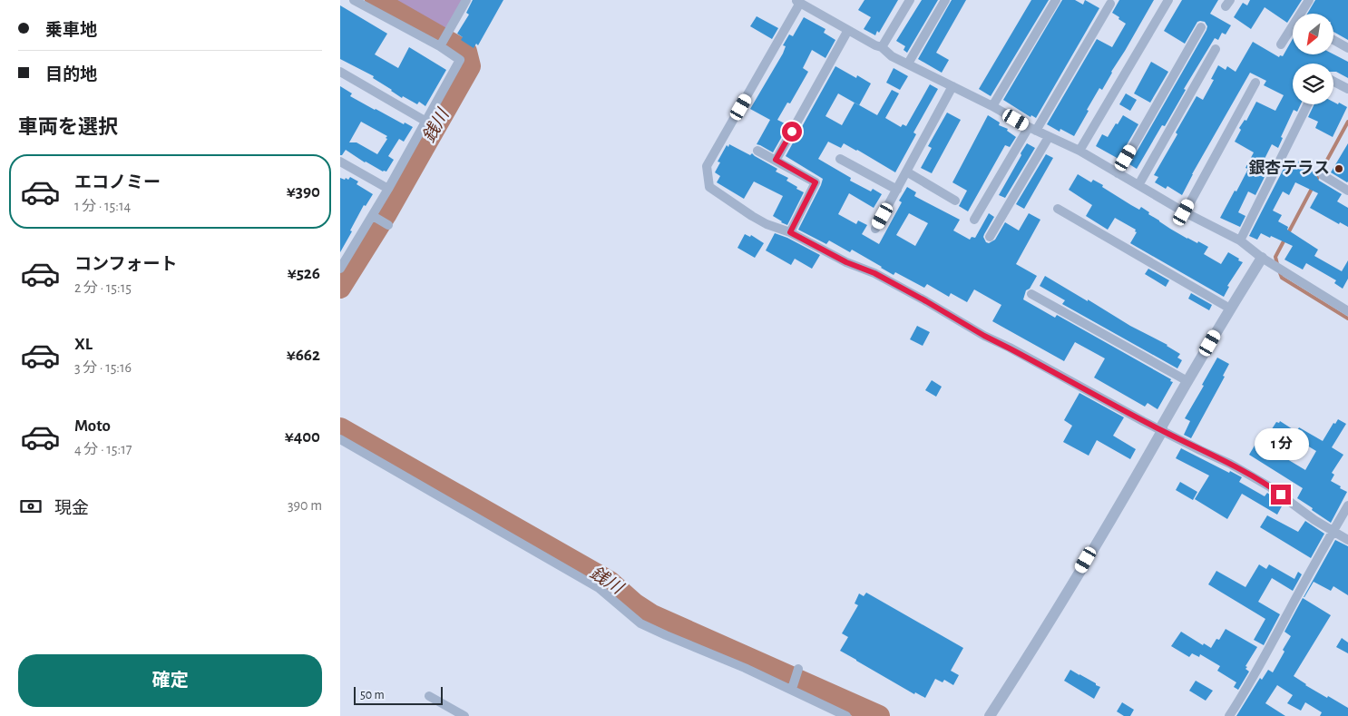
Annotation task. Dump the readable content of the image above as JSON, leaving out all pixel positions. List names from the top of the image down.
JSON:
{
  "water": ["銭川"],
  "places": ["銀杏テラス"],
  "scale_bar": "50 m",
  "north": "bottom left",
  "page": {
    "banner": ["乗車地", "目的地"],
    "heading": "車両を選択",
    "list": [
      {
        "name": "エコノミー",
        "note": "1 分 · 15:14",
        "value": "¥390"
      },
      {
        "name": "コンフォート",
        "note": "2 分 · 15:15",
        "value": "¥526"
      },
      {
        "name": "XL",
        "note": "3 分 · 15:16",
        "value": "¥662"
      },
      {
        "name": "Moto",
        "note": "4 分 · 15:17",
        "value": "¥400"
      }
    ],
    "bubble": "1 分",
    "pay": ["現金", "390 m"],
    "buttons": "確定",
    "scale": "50 m"
  }
}
